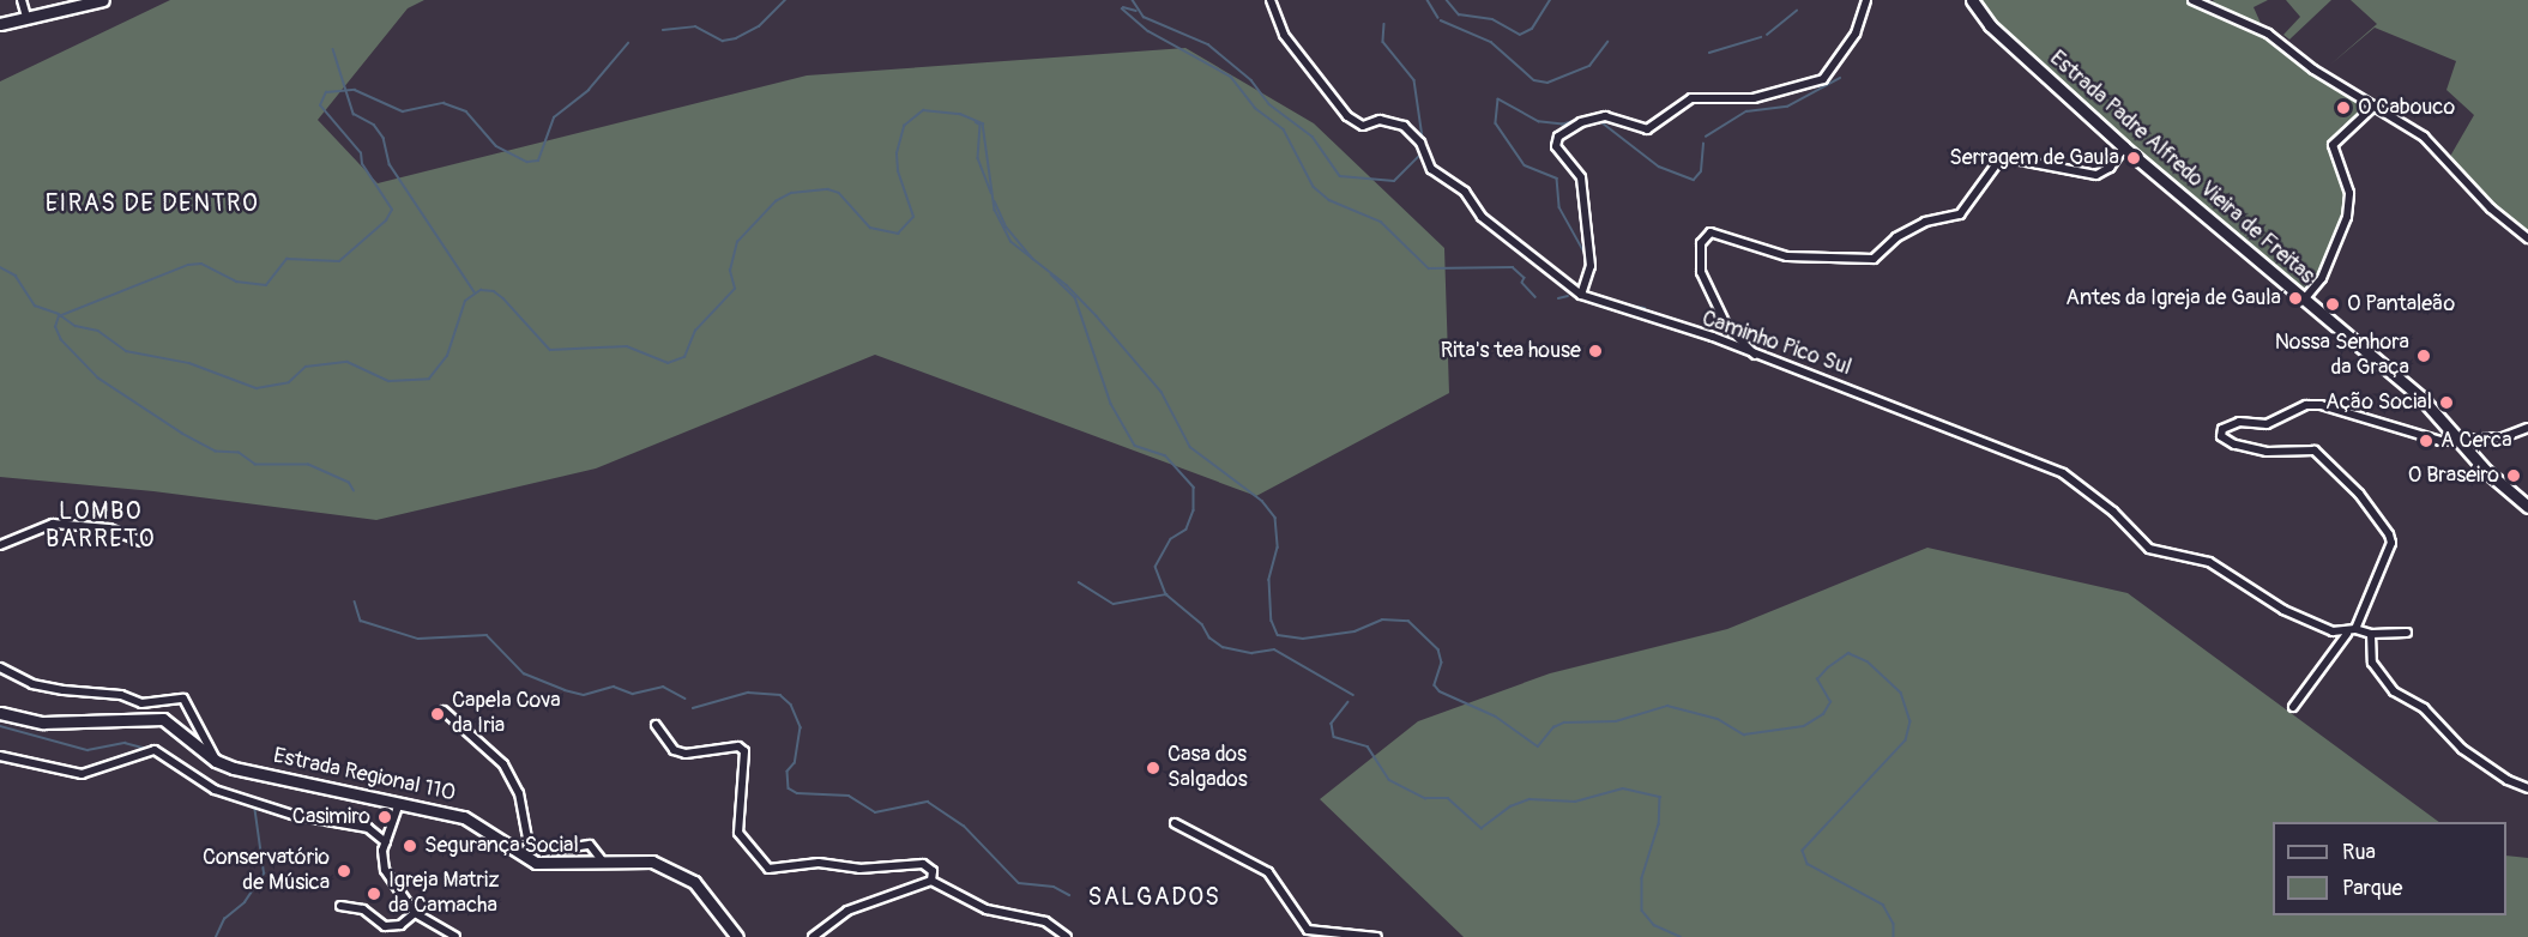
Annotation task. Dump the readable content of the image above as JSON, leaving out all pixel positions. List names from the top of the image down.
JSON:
{
  "streets": {
    "main road": ["Estrada Padre Alfredo Vieira de Freitas", "Estrada Regional 110"],
    "street": ["Caminho Pico Sul"]
  },
  "districts": ["EIRAS DE DENTRO", "LOMBO BARRETO", "SALGADOS"],
  "places": [
    "O Cabouco",
    "Serragem de Gaula",
    "Antes da Igreja de Gaula",
    "O Pantaleão",
    "Rita's tea house",
    "Nossa Senhora da Graça",
    "Ação Social",
    "A Cerca",
    "O Braseiro",
    "Capela Cova da Iria",
    "Casa dos Salgados",
    "Casimiro",
    "Segurança Social",
    "Conservatório de Música",
    "Igreja Matriz da Camacha"
  ],
  "legend": ["Rua", "Parque"]
}
